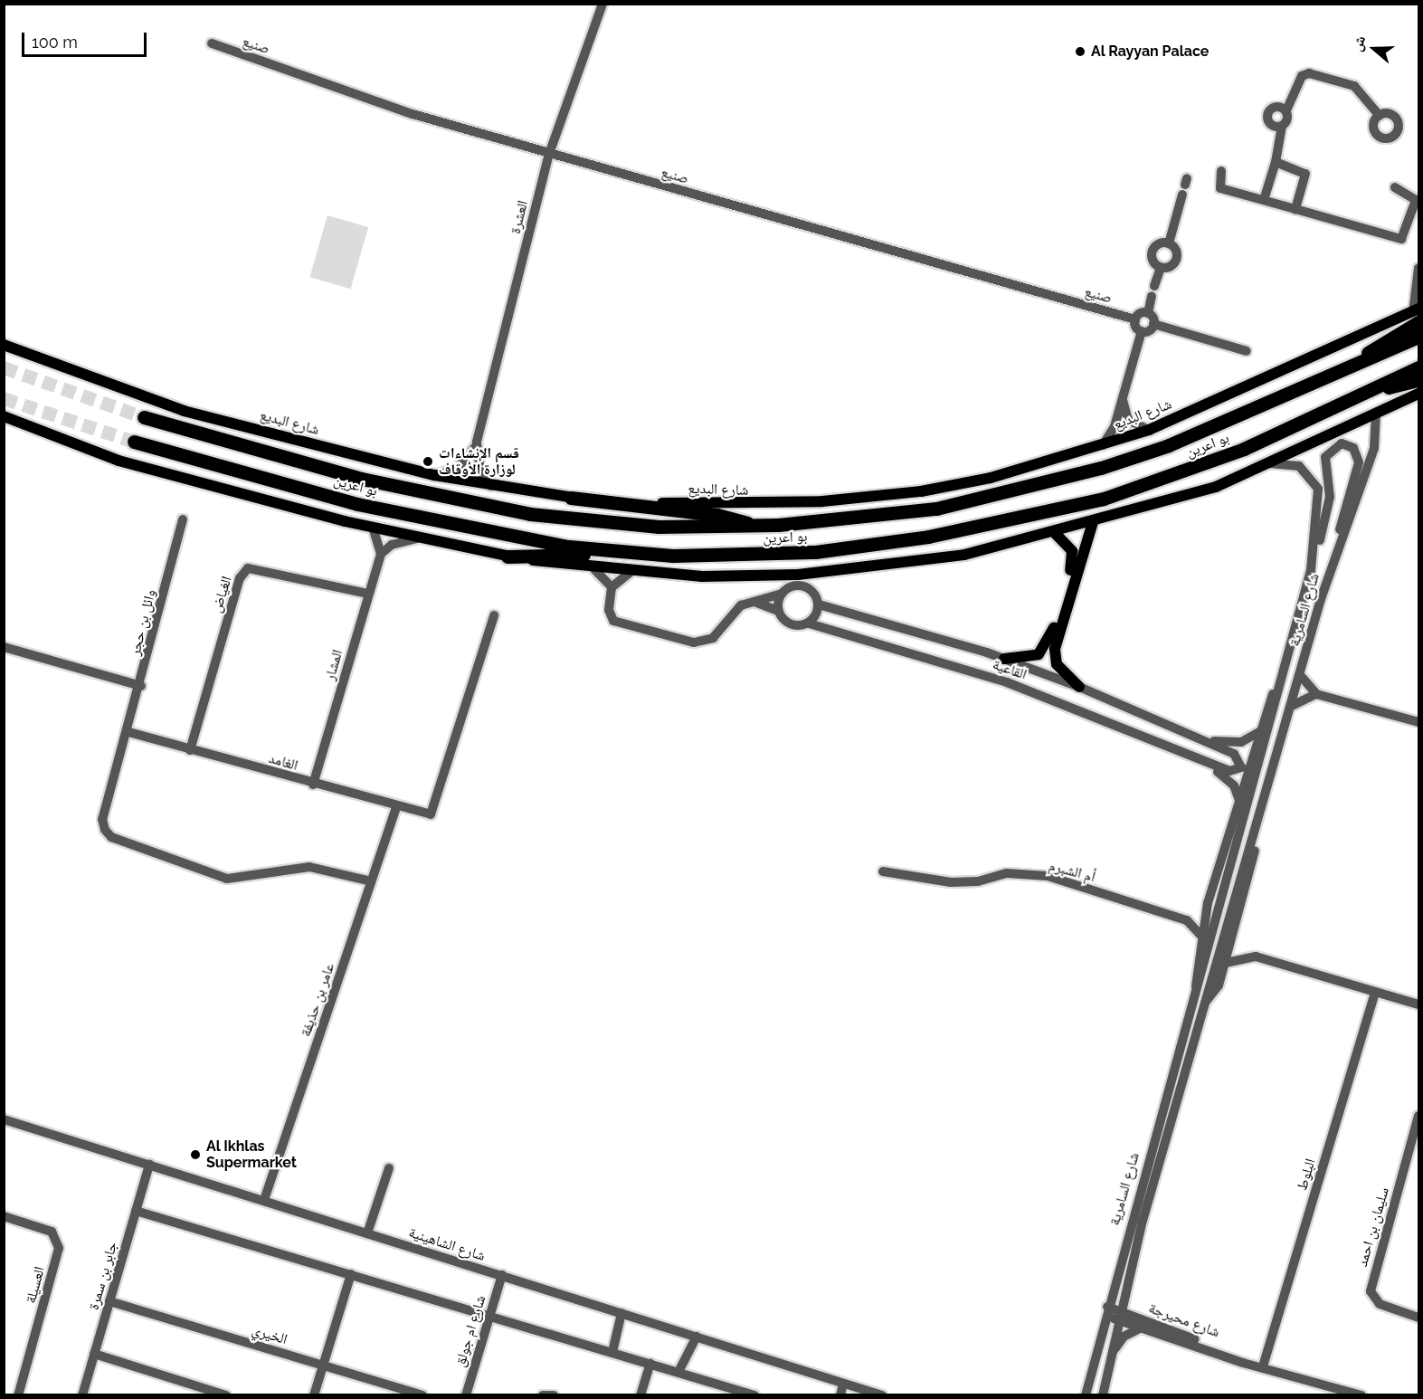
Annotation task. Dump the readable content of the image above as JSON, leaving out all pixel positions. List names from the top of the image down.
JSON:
{
  "streets": {
    "highway": ["بو اعرين"],
    "main road": ["شارع البديع"],
    "street": [
      "صنيع",
      "العشرة",
      "الغياض",
      "شارع السامرية",
      "وائل بن حجر",
      "المشار",
      "القاعية",
      "الغامد",
      "أم الشبرم",
      "عامر بن حذيفة",
      "البلوط",
      "سليمان بن احمد",
      "شارع الشاهينية",
      "جابر بن سمرة",
      "العسيلة",
      "شارع محيرجة",
      "شارع ام جولق",
      "الخيري"
    ]
  },
  "crossings": [
    ["صنيع", "العشرة"],
    ["العشرة", "شارع البديع"],
    ["الغياض", "المشار"],
    ["الغياض", "الغامد"],
    ["شارع السامرية", "القاعية"],
    ["شارع السامرية", "أم الشبرم"],
    ["شارع السامرية", "شارع محيرجة"],
    ["وائل بن حجر", "الغامد"],
    ["وائل بن حجر", "عامر بن حذيفة"],
    ["المشار", "الغامد"],
    ["الغامد", "عامر بن حذيفة"],
    ["عامر بن حذيفة", "شارع الشاهينية"],
    ["البلوط", "شارع محيرجة"],
    ["شارع الشاهينية", "جابر بن سمرة"],
    ["شارع الشاهينية", "شارع ام جولق"],
    ["جابر بن سمرة", "الخيري"]
  ],
  "places": ["Al Rayyan Palace", "قسم الإنشاءات لوزارة الأوقاف", "Al Ikhlas Supermarket"],
  "scale_bar": "100 m",
  "north": "left"
}
